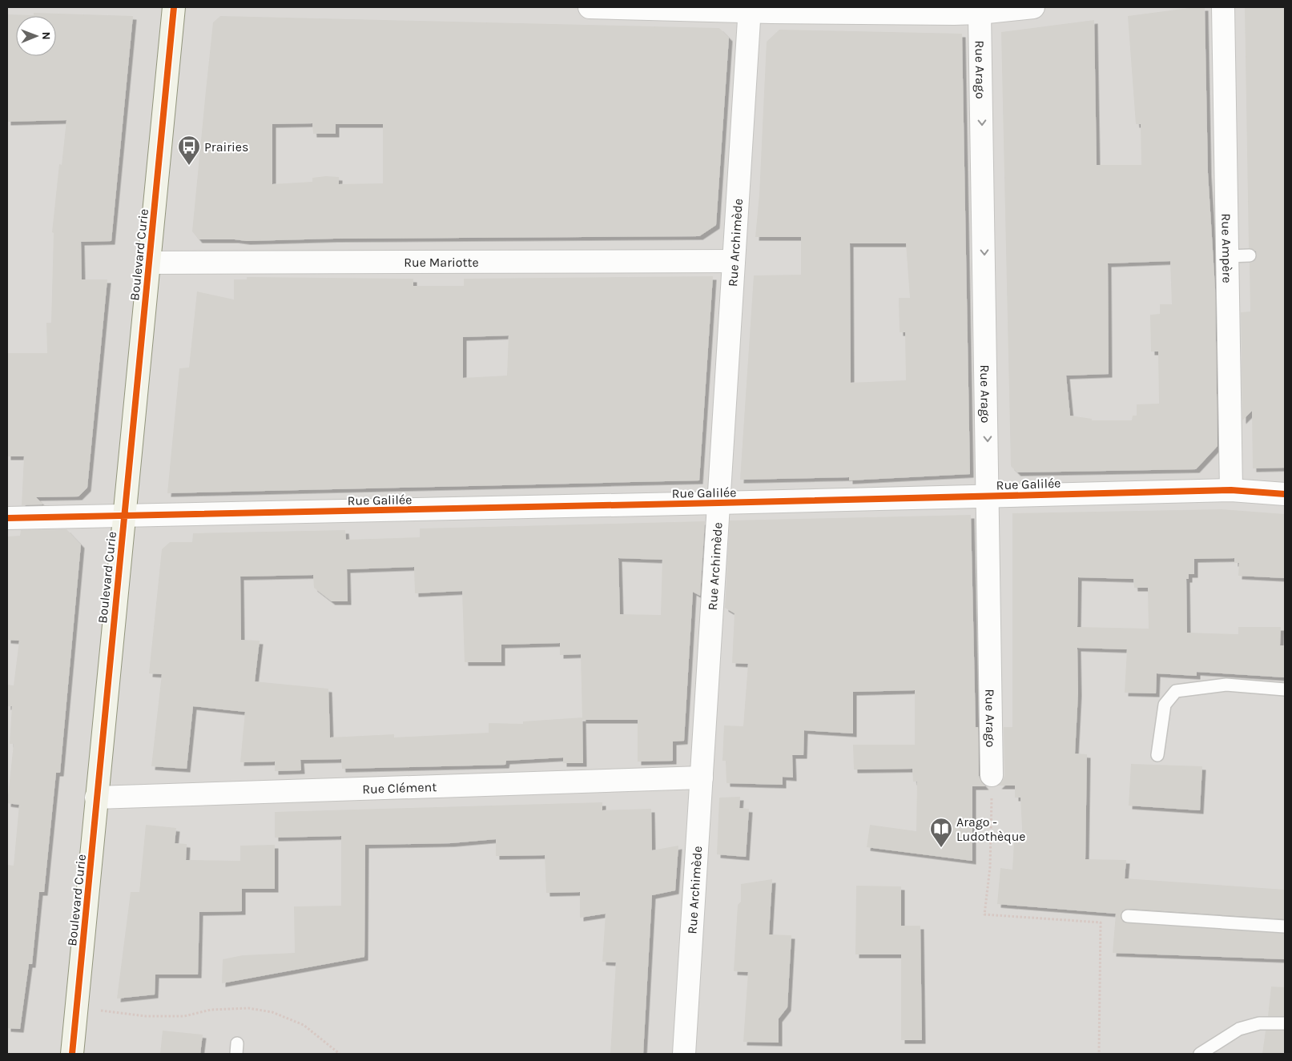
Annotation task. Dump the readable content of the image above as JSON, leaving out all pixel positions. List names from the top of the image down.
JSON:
{
  "streets": {
    "street": [
      "Rue Arago",
      "Rue Archimède",
      "Rue Ampère",
      "Boulevard Curie",
      "Rue Mariotte",
      "Rue Galilée",
      "Rue Clément"
    ]
  },
  "crossings": [
    ["Rue Arago", "Rue Galilée"],
    ["Rue Archimède", "Rue Mariotte"],
    ["Rue Archimède", "Rue Galilée"],
    ["Rue Archimède", "Rue Clément"],
    ["Rue Ampère", "Rue Galilée"],
    ["Boulevard Curie", "Rue Mariotte"],
    ["Boulevard Curie", "Rue Galilée"],
    ["Boulevard Curie", "Rue Clément"]
  ],
  "one_way": ["Rue Arago"],
  "places": {
    "bus stop": ["Prairies"],
    "library": ["Arago - Ludothèque"]
  },
  "north": "right"
}
